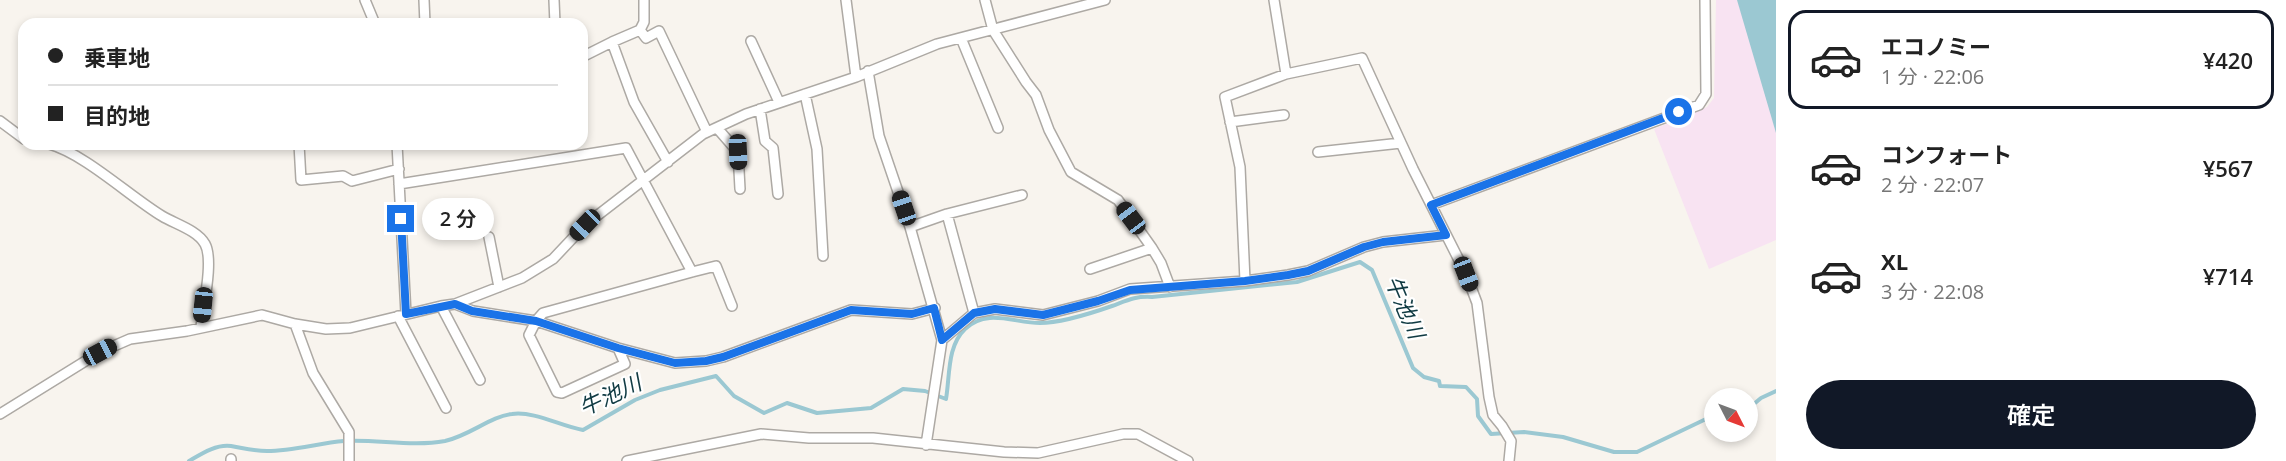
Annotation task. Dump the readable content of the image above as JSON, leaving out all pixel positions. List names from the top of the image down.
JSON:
{
  "water": ["牛池川"],
  "north": "bottom right",
  "page": {
    "list": [
      {
        "name": "エコノミー",
        "note": "1 分 · 22:06",
        "value": "¥420"
      },
      {
        "name": "コンフォート",
        "note": "2 分 · 22:07",
        "value": "¥567"
      },
      {
        "name": "XL",
        "note": "3 分 · 22:08",
        "value": "¥714"
      }
    ],
    "banner": ["乗車地", "目的地"],
    "bubble": "2 分",
    "buttons": "確定"
  }
}
